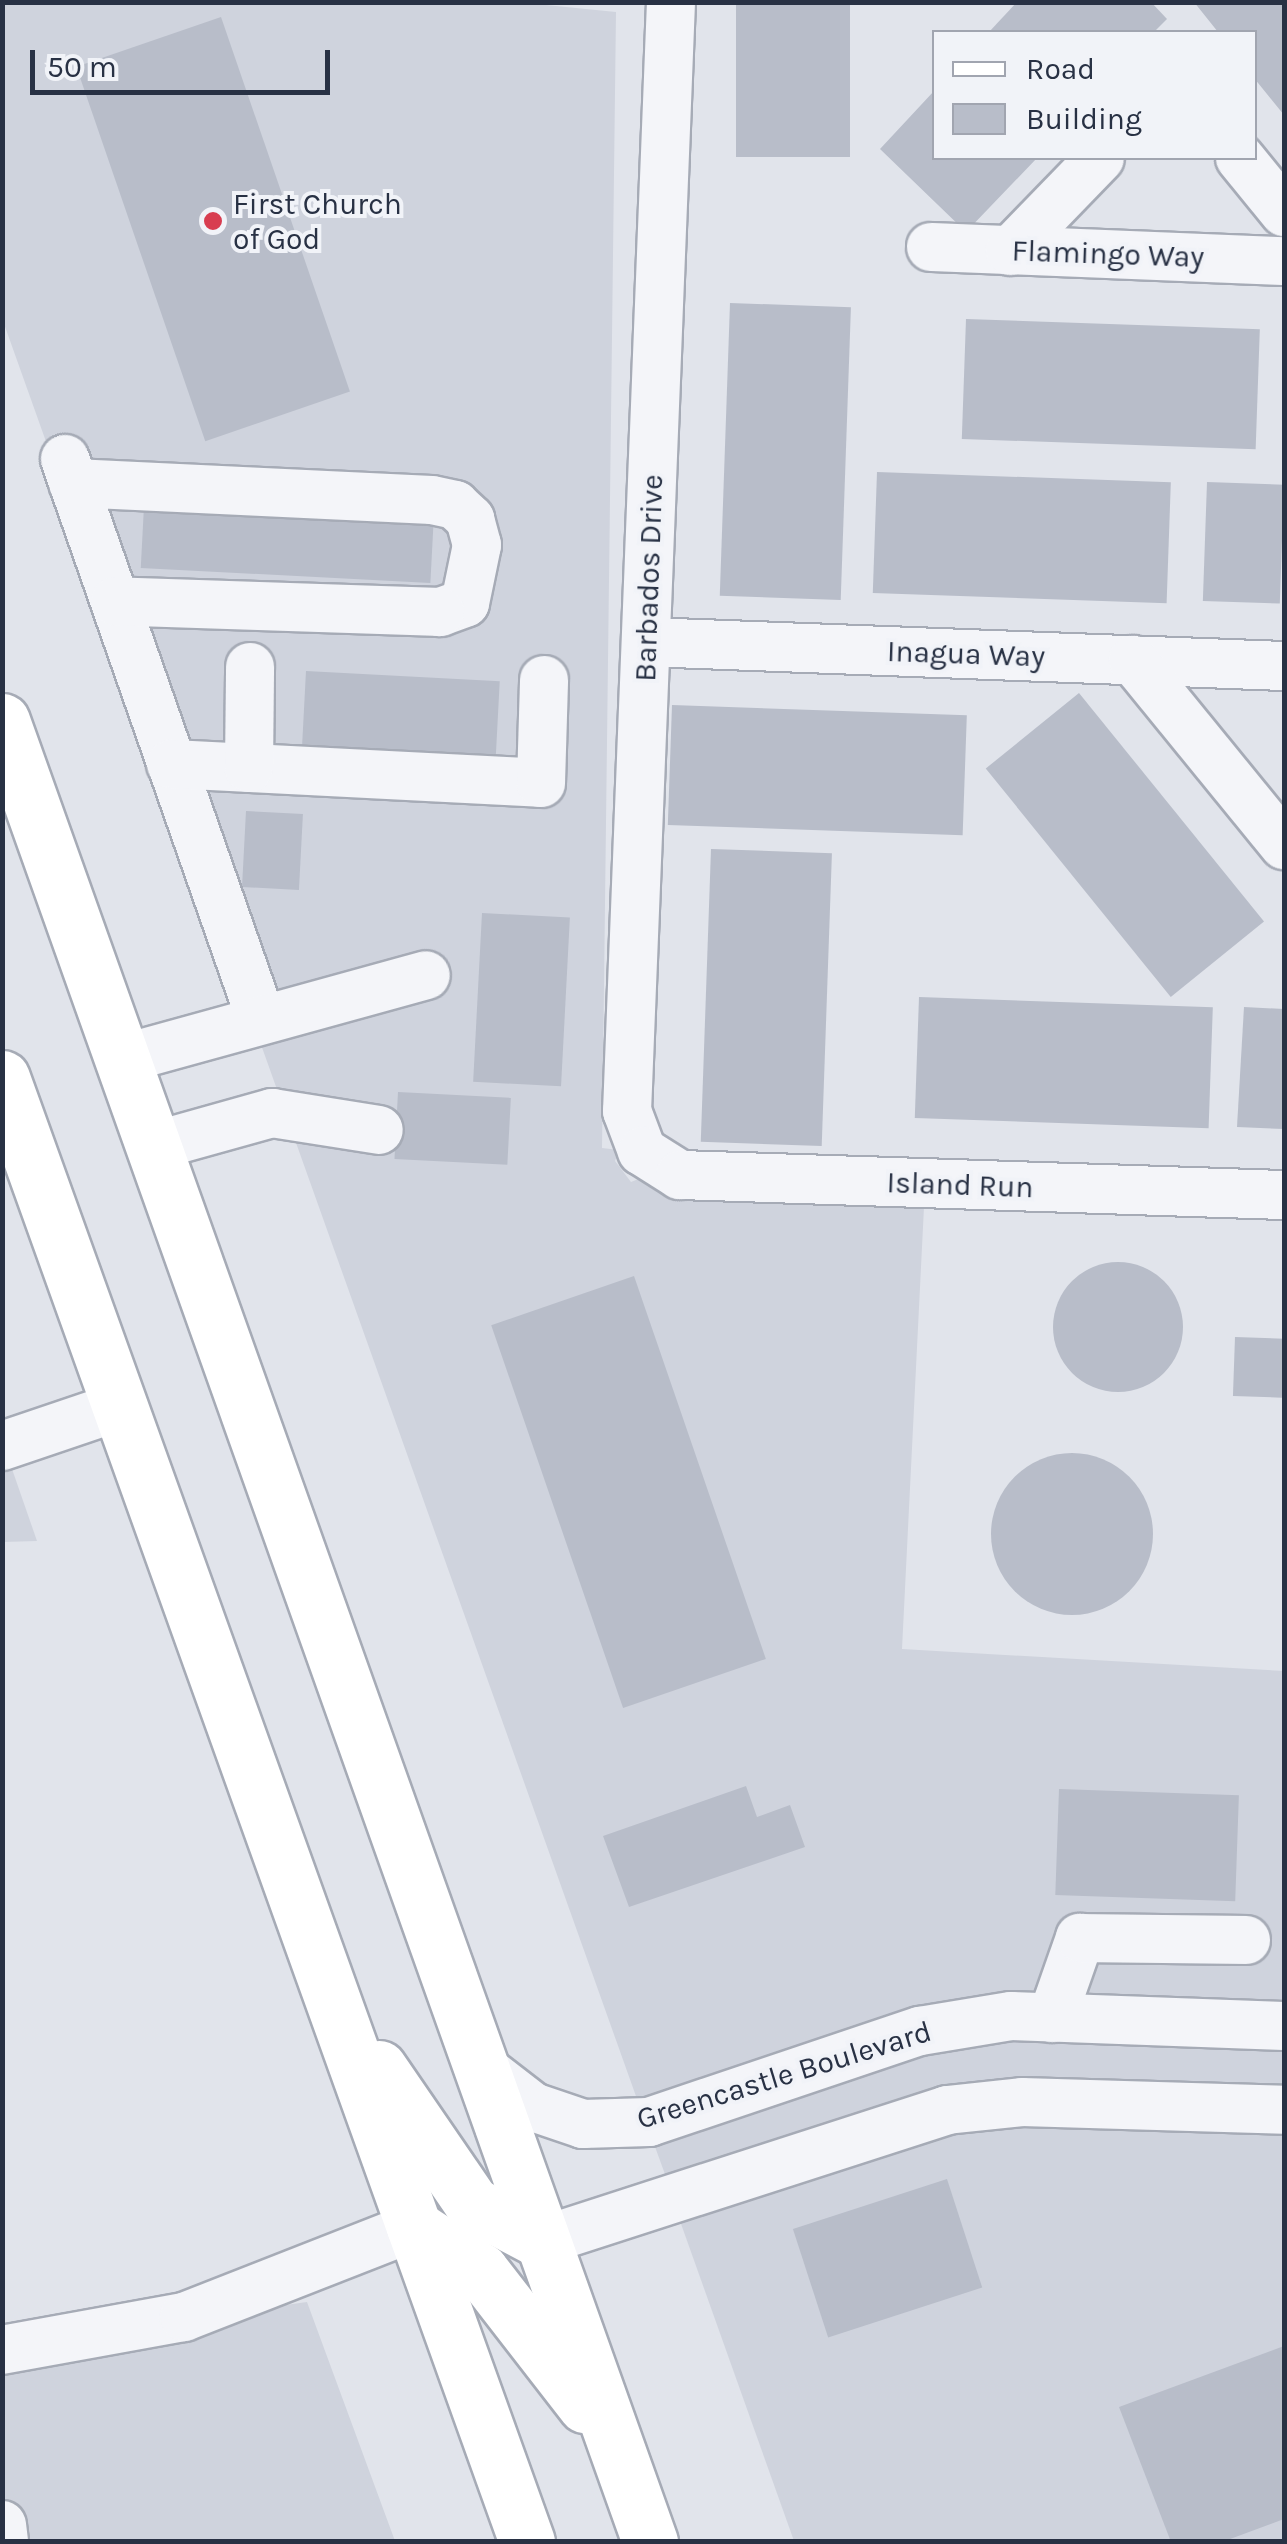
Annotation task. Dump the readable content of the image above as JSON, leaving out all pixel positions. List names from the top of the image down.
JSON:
{
  "streets": {
    "street": [
      "Flamingo Way",
      "Barbados Drive",
      "Inagua Way",
      "Island Run",
      "Greencastle Boulevard"
    ]
  },
  "crossings": [
    ["Barbados Drive", "Inagua Way"],
    ["Barbados Drive", "Island Run"]
  ],
  "places": ["First Church of God"],
  "legend": ["Road", "Building"],
  "scale_bar": "50 m"
}
